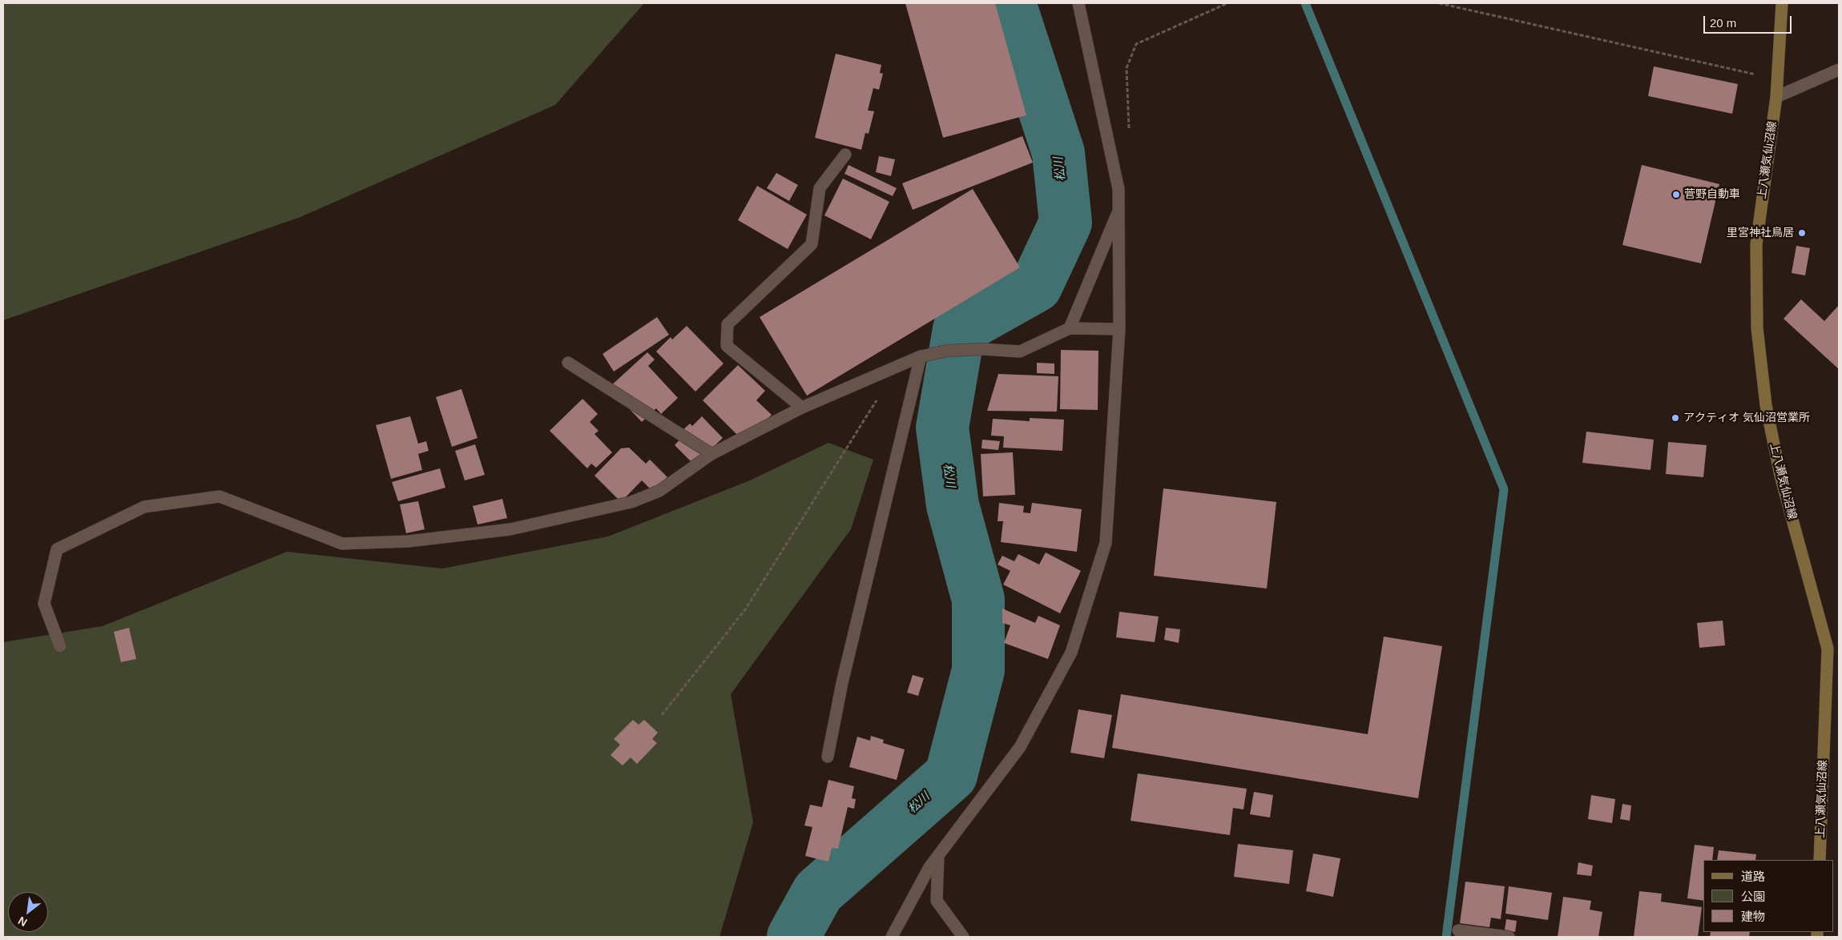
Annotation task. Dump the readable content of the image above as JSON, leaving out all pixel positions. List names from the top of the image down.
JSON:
{
  "streets": {
    "main road": ["上八瀬気仙沼線"]
  },
  "water": ["松川"],
  "places": ["菅野自動車", "里宮神社鳥居", "アクティオ 気仙沼営業所"],
  "legend": ["道路", "公園", "建物"],
  "scale_bar": "20 m",
  "north": "bottom left"
}
